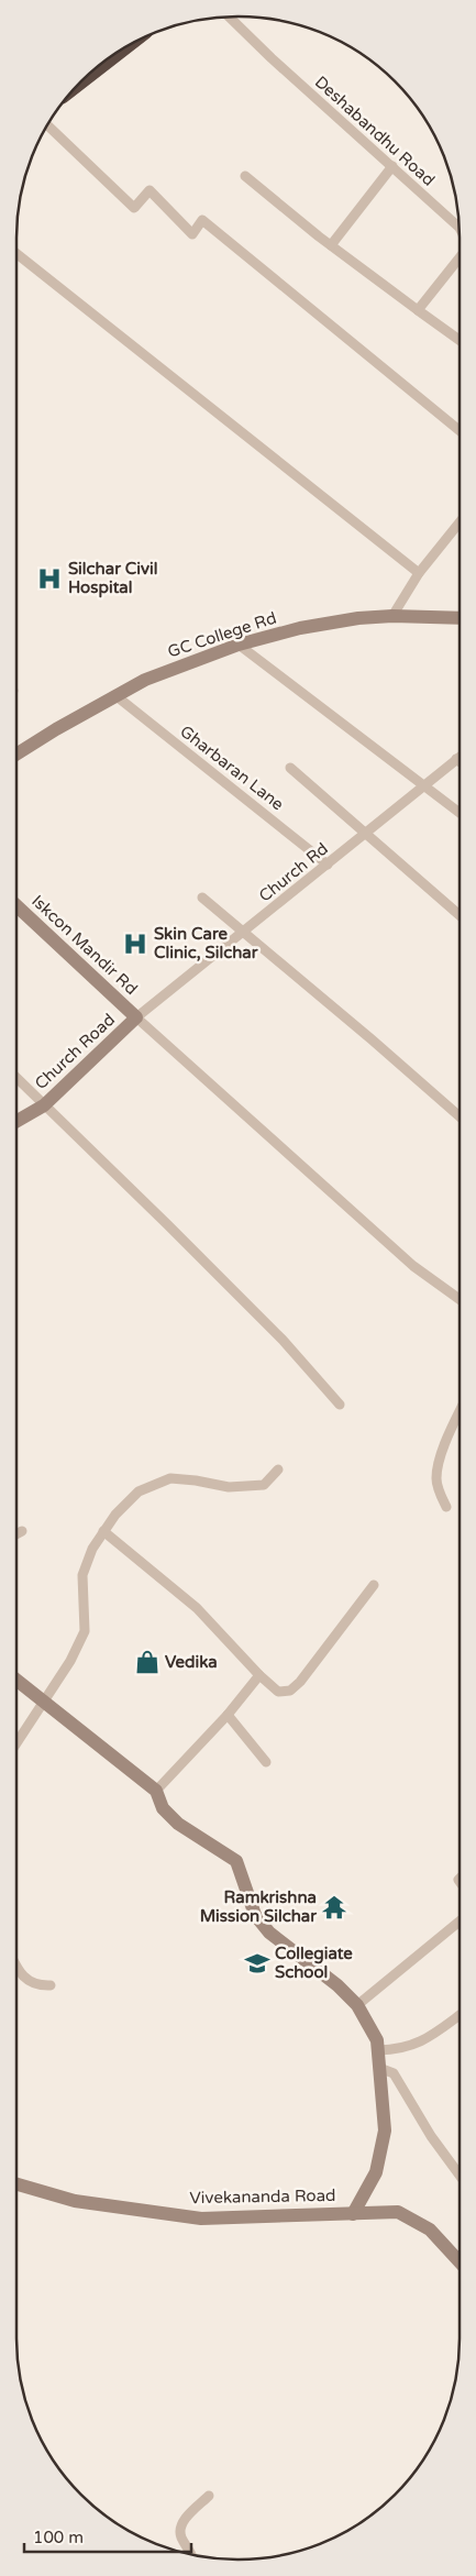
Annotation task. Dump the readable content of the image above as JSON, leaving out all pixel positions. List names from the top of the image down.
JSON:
{
  "streets": {
    "main road": [
      "GC College Rd",
      "Iskcon Mandir Rd",
      "Church Road",
      "Vivekananda Road"
    ],
    "street": ["Deshabandhu Road", "Gharbaran Lane", "Church Rd"]
  },
  "crossings": [
    ["GC College Rd", "Gharbaran Lane"],
    ["Gharbaran Lane", "Church Rd"],
    ["Church Rd", "Iskcon Mandir Rd"],
    ["Church Rd", "Church Road"],
    ["Iskcon Mandir Rd", "Church Road"]
  ],
  "places": {
    "hospital": ["Silchar Civil Hospital", "Skin Care Clinic, Silchar"],
    "shop": ["Vedika"],
    "temple": ["Ramkrishna Mission Silchar"],
    "school or university": ["Collegiate School"]
  },
  "scale_bar": "100 m"
}
